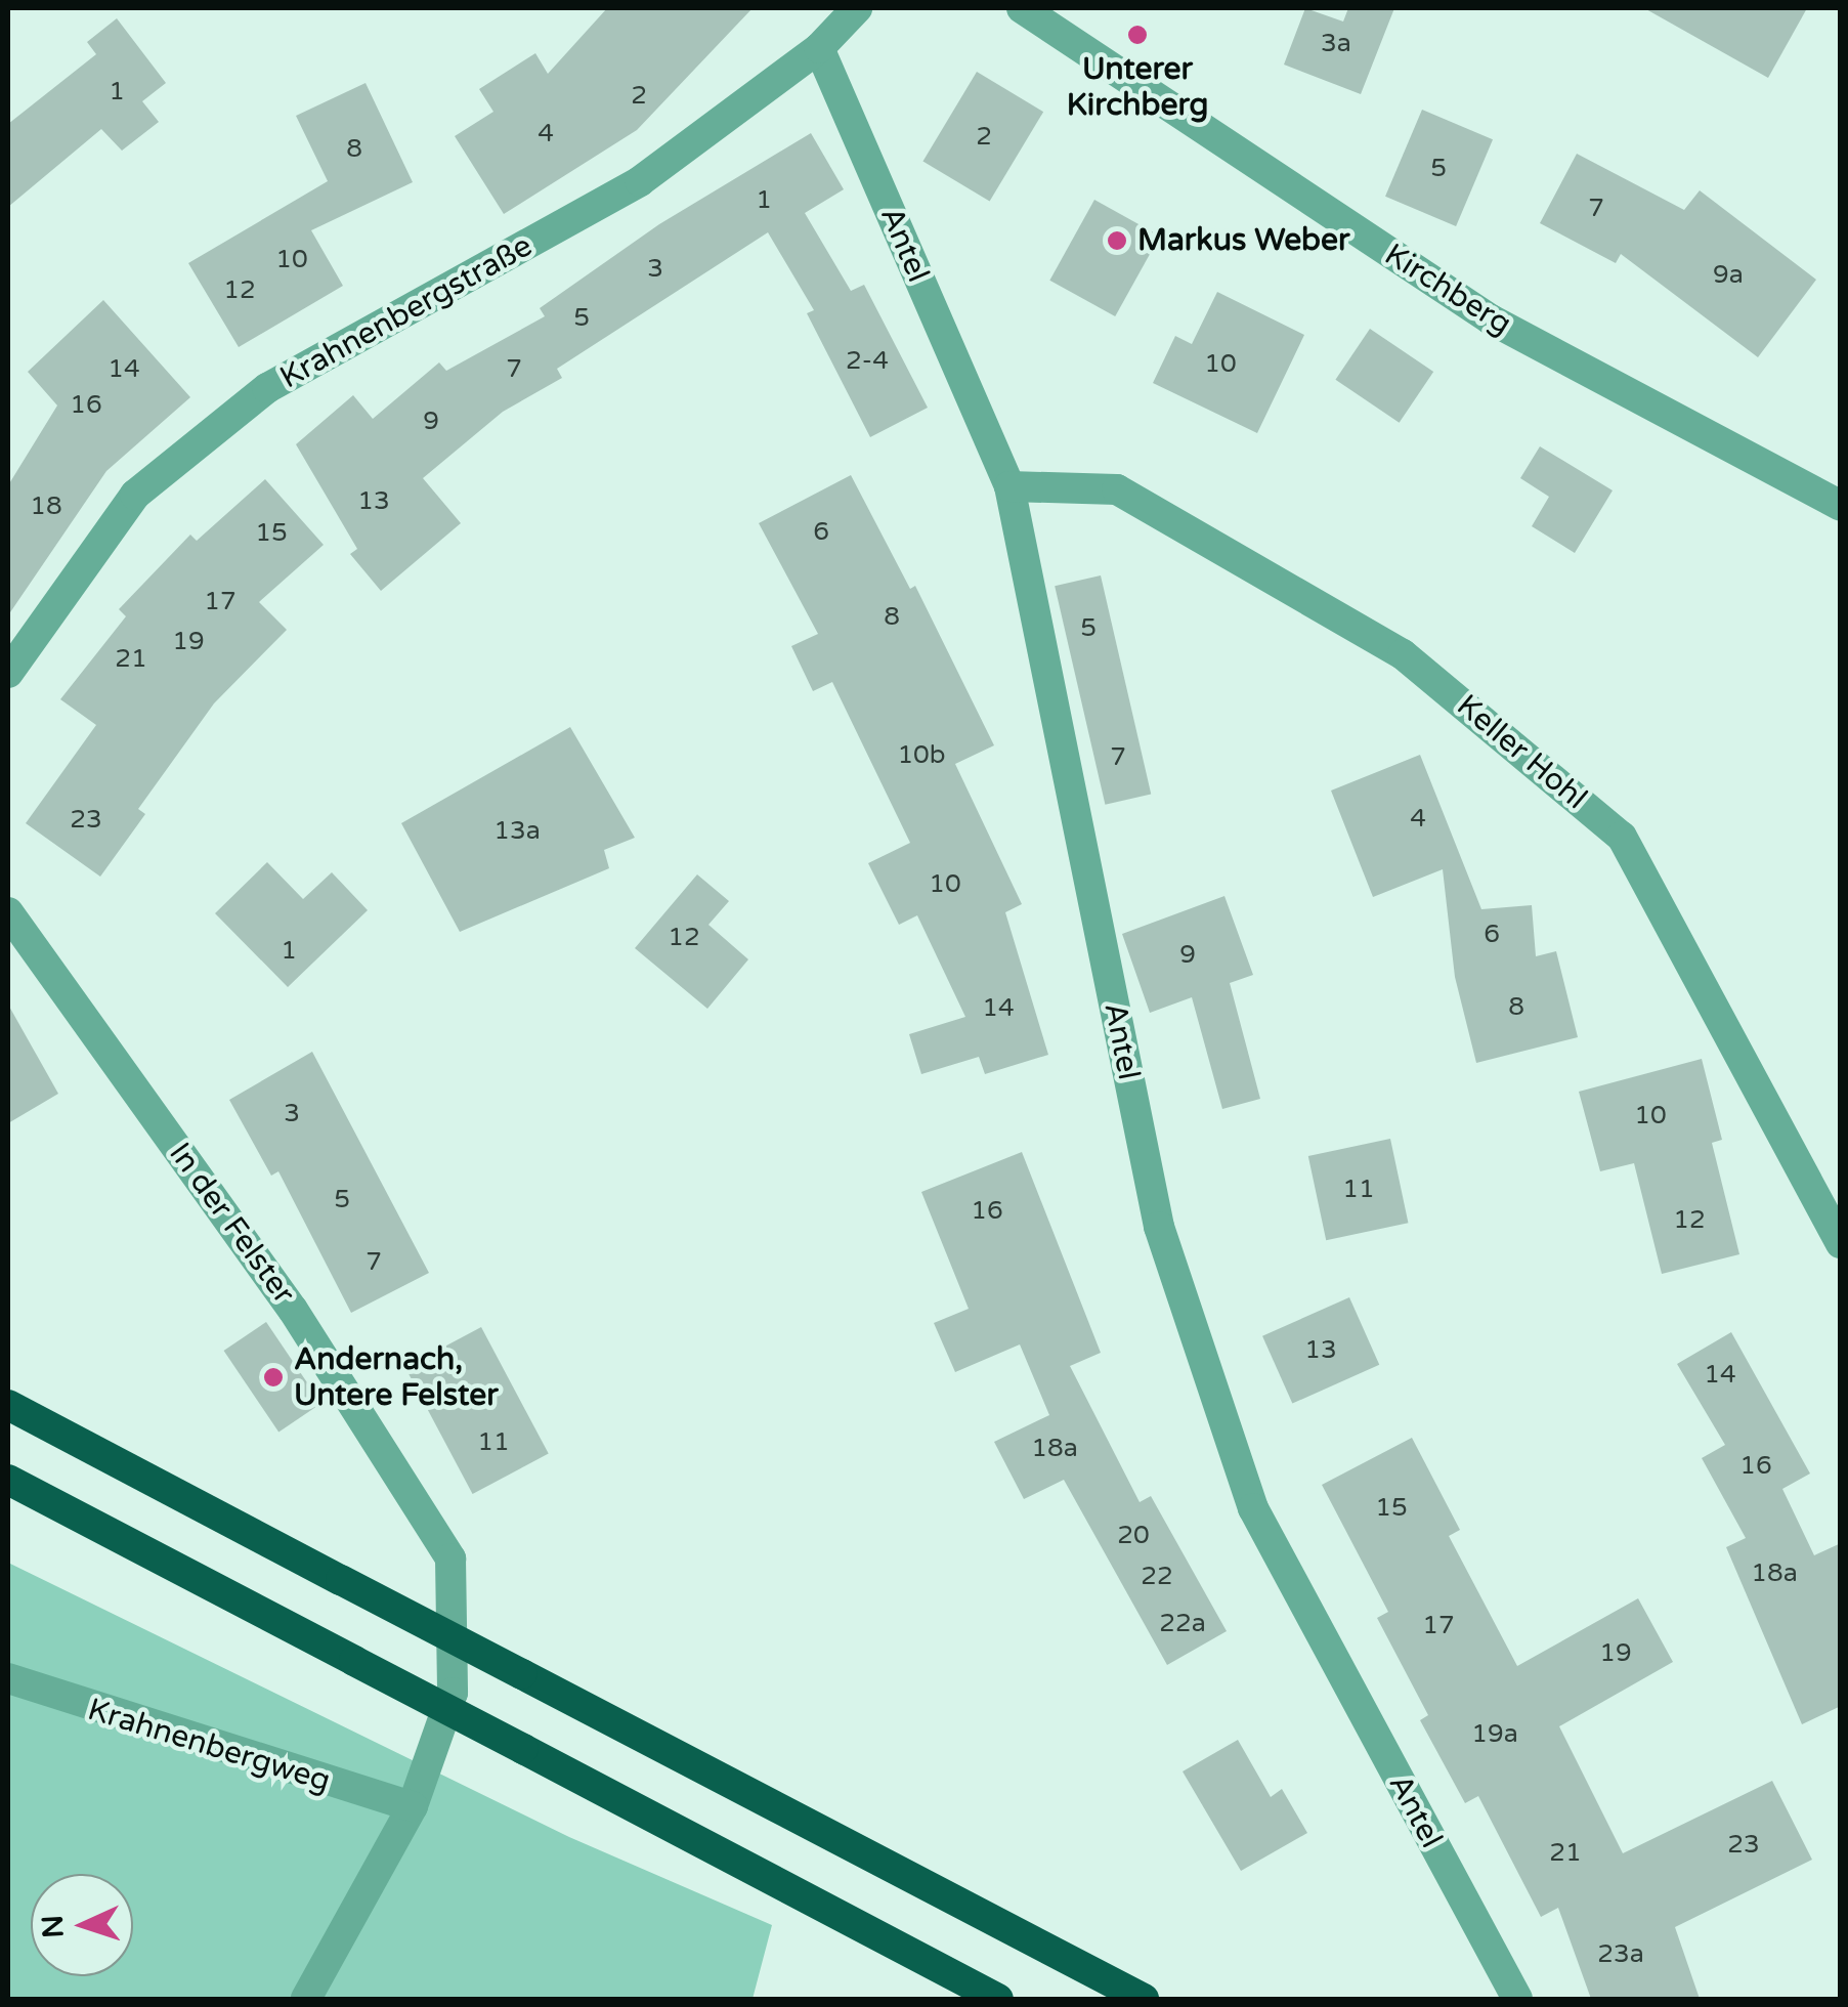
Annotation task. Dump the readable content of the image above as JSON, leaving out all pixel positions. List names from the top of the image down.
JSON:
{
  "streets": {
    "street": [
      "Antel",
      "Kirchberg",
      "Krahnenbergstraße",
      "Keller Hohl",
      "In der Felster",
      "Krahnenbergweg"
    ]
  },
  "crossings": [
    ["Antel", "Krahnenbergstraße"],
    ["Antel", "Keller Hohl"],
    ["In der Felster", "Krahnenbergweg"]
  ],
  "places": ["Unterer Kirchberg", "Markus Weber", "Andernach, Untere Felster"],
  "house_numbers": [
    "3a",
    "1",
    "2",
    "4",
    "2",
    "8",
    "5",
    "1",
    "7",
    "10",
    "3",
    "9a",
    "12",
    "5",
    "2-4",
    "10",
    "14",
    "7",
    "16",
    "9",
    "13",
    "18",
    "6",
    "15",
    "17",
    "8",
    "5",
    "19",
    "21",
    "10b",
    "7",
    "4",
    "23",
    "13a",
    "10",
    "6",
    "12",
    "1",
    "9",
    "8",
    "14",
    "3",
    "10",
    "11",
    "5",
    "16",
    "12",
    "7",
    "13",
    "14",
    "11",
    "18a",
    "16",
    "15",
    "20",
    "18a",
    "22",
    "22a",
    "17",
    "19",
    "19a",
    "23",
    "21",
    "23a"
  ],
  "north": "left"
}
